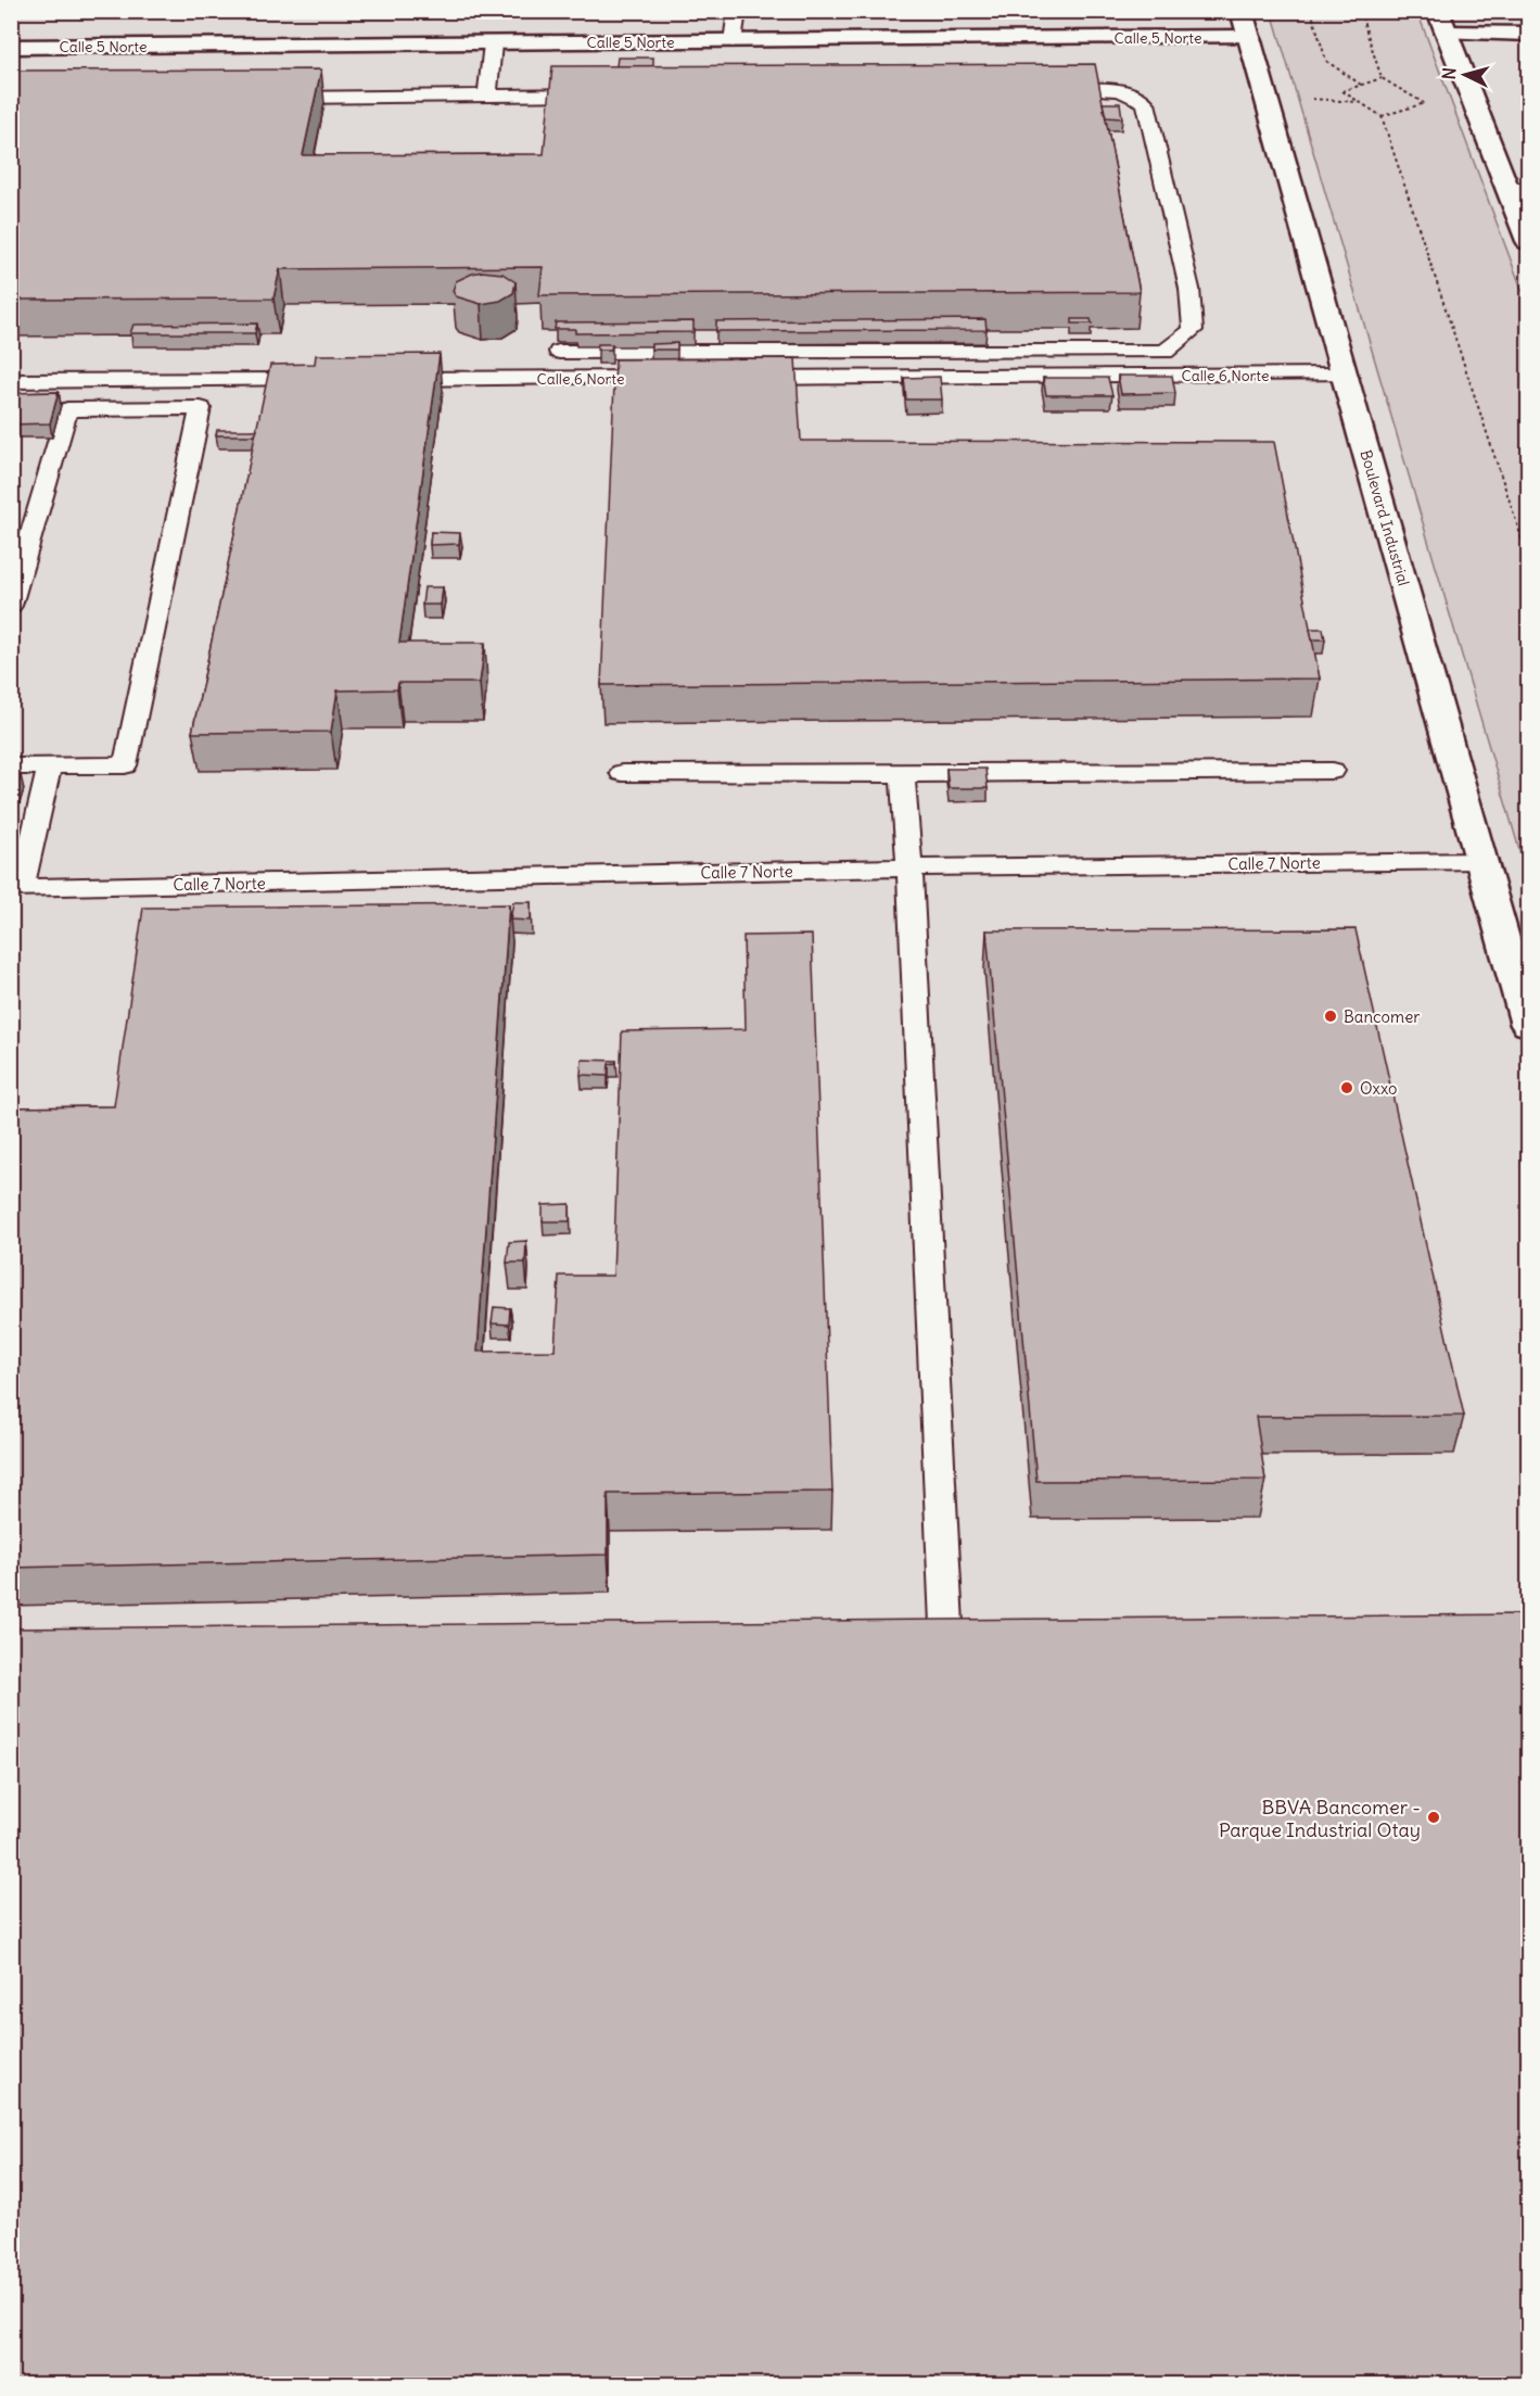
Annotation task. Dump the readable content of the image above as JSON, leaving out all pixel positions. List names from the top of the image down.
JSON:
{
  "streets": {
    "main road": ["Calle 5 Norte", "Boulevard Industrial"],
    "lane": ["Calle 6 Norte", "Calle 7 Norte"]
  },
  "crossings": [
    ["Calle 5 Norte", "Boulevard Industrial"],
    ["Calle 6 Norte", "Boulevard Industrial"],
    ["Boulevard Industrial", "Calle 7 Norte"]
  ],
  "places": ["Bancomer", "Oxxo", "BBVA Bancomer - Parque Industrial Otay"],
  "north": "left"
}
